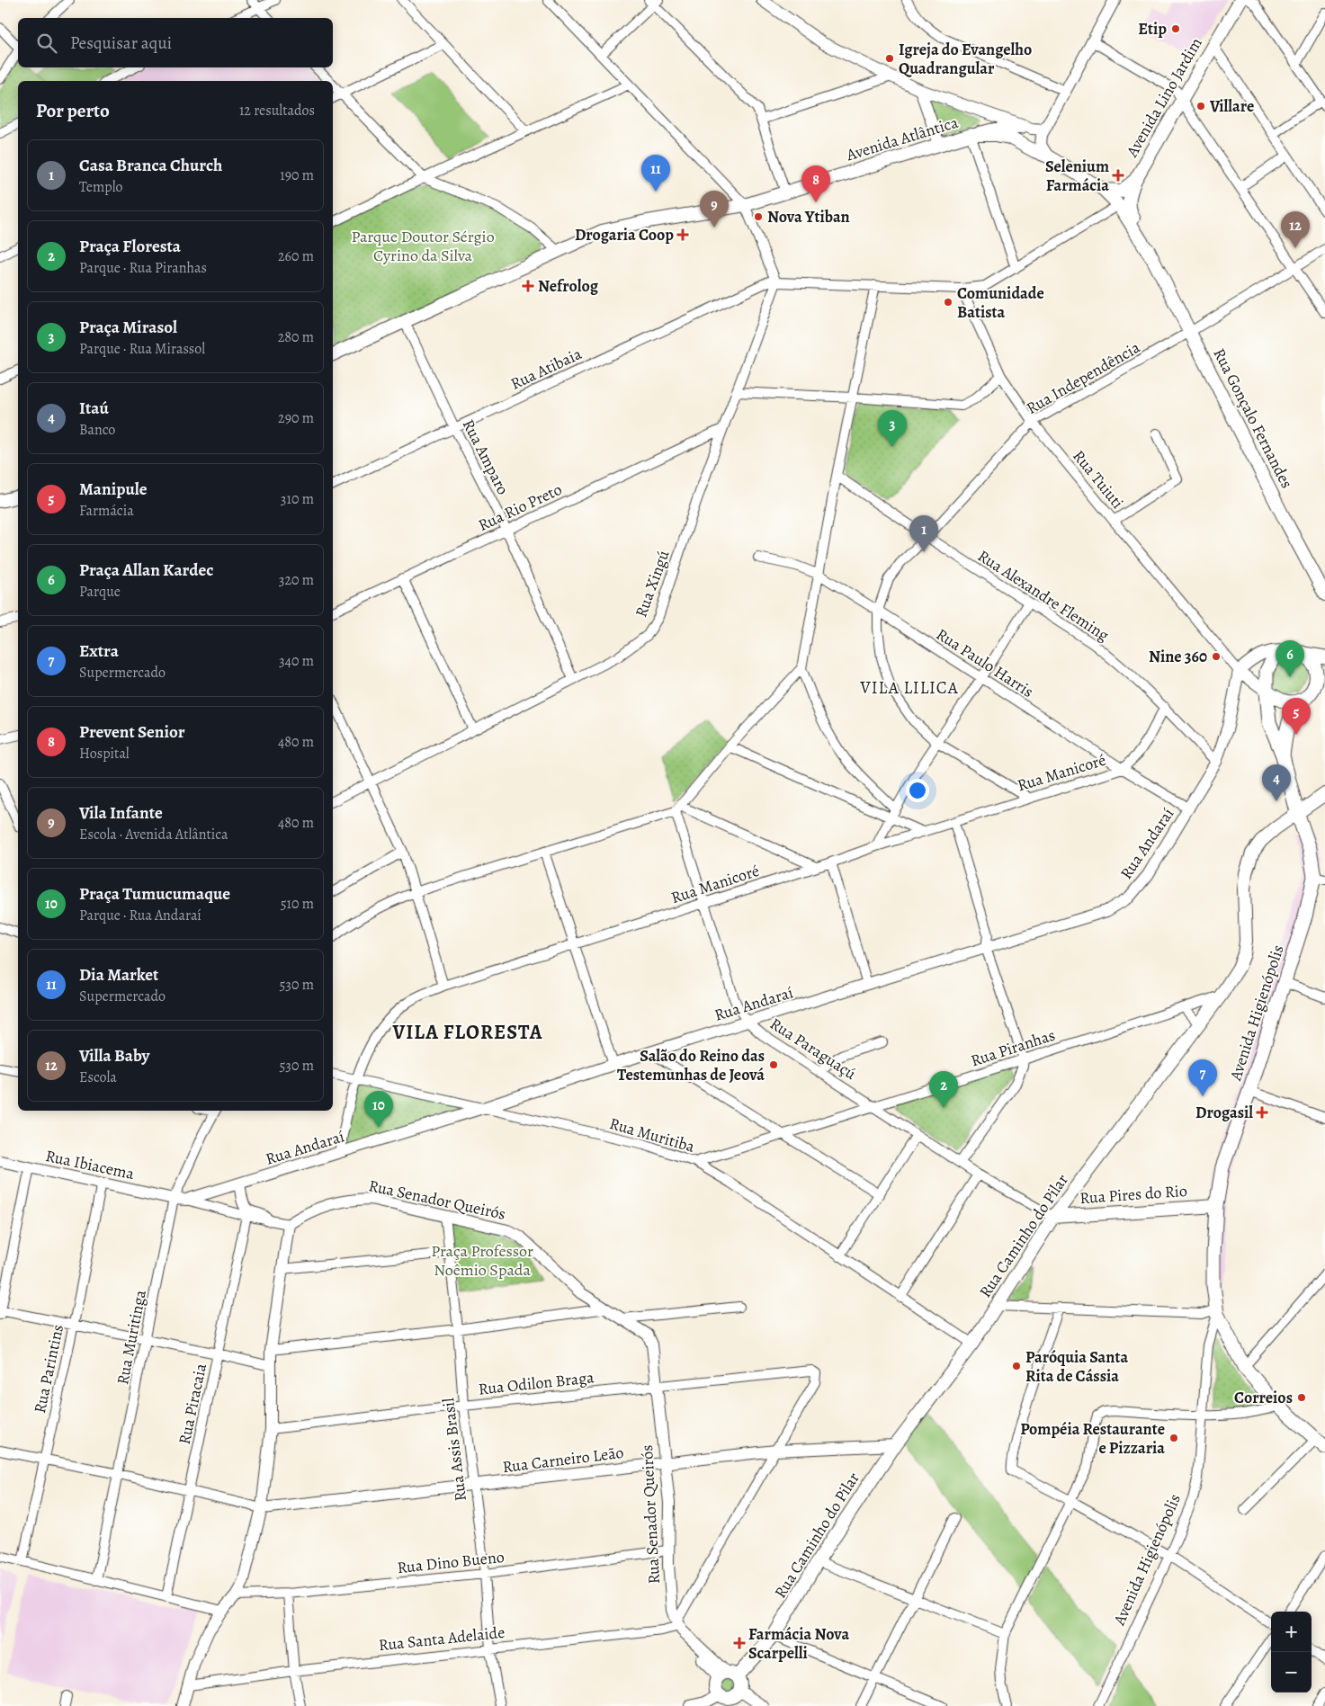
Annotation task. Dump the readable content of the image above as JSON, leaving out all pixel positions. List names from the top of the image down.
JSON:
{
  "streets": {
    "main road": [
      "Avenida Lino Jardim",
      "Avenida Atlântica",
      "Rua Gonçalo Fernandes",
      "Avenida Higienópolis",
      "Rua Pires do Rio",
      "Rua Caminho do Pilar"
    ],
    "street": [
      "Rua Atibaia",
      "Rua Independência",
      "Rua Amparo",
      "Rua Tuiuti",
      "Rua Rio Preto",
      "Rua Xingú",
      "Rua Alexandre Fleming",
      "Rua Paulo Harris",
      "Rua Manicoré",
      "Rua Andaraí",
      "Rua Piranhas",
      "Rua Paraguaçú",
      "Rua Muritiba",
      "Rua Ibiacema",
      "Rua Senador Queirós",
      "Rua Muritinga",
      "Rua Parintins",
      "Rua Odilon Braga",
      "Rua Piracaia",
      "Rua Assis Brasil",
      "Rua Carneiro Leão",
      "Rua Dino Bueno",
      "Rua Santa Adelaide"
    ]
  },
  "crossings": [
    ["Avenida Lino Jardim", "Rua Gonçalo Fernandes"],
    ["Avenida Atlântica", "Rua Gonçalo Fernandes"],
    ["Avenida Atlântica", "Rua Amparo"],
    ["Rua Atibaia", "Rua Amparo"],
    ["Rua Atibaia", "Rua Xingú"],
    ["Rua Independência", "Rua Gonçalo Fernandes"],
    ["Rua Independência", "Rua Tuiuti"],
    ["Rua Independência", "Rua Alexandre Fleming"],
    ["Rua Independência", "Rua Paulo Harris"],
    ["Rua Independência", "Rua Manicoré"],
    ["Rua Amparo", "Rua Rio Preto"],
    ["Rua Amparo", "Rua Xingú"],
    ["Rua Tuiuti", "Rua Andaraí"],
    ["Rua Rio Preto", "Rua Xingú"],
    ["Rua Alexandre Fleming", "Rua Manicoré"],
    ["Rua Alexandre Fleming", "Rua Andaraí"],
    ["Rua Paulo Harris", "Rua Manicoré"],
    ["Rua Paulo Harris", "Rua Andaraí"],
    ["Rua Manicoré", "Rua Andaraí"],
    ["Rua Manicoré", "Rua Paraguaçú"],
    ["Rua Manicoré", "Rua Muritiba"],
    ["Rua Andaraí", "Rua Paraguaçú"],
    ["Rua Andaraí", "Rua Muritiba"],
    ["Rua Andaraí", "Rua Ibiacema"],
    ["Rua Andaraí", "Rua Muritinga"],
    ["Avenida Higienópolis", "Rua Pires do Rio"],
    ["Avenida Higienópolis", "Rua Caminho do Pilar"],
    ["Rua Piranhas", "Rua Paraguaçú"],
    ["Rua Piranhas", "Rua Muritiba"],
    ["Rua Piranhas", "Rua Caminho do Pilar"],
    ["Rua Paraguaçú", "Rua Pires do Rio"],
    ["Rua Paraguaçú", "Rua Caminho do Pilar"],
    ["Rua Muritiba", "Rua Caminho do Pilar"],
    ["Rua Ibiacema", "Rua Muritinga"],
    ["Rua Ibiacema", "Rua Parintins"],
    ["Rua Pires do Rio", "Rua Caminho do Pilar"],
    ["Rua Senador Queirós", "Rua Odilon Braga"],
    ["Rua Senador Queirós", "Rua Assis Brasil"],
    ["Rua Senador Queirós", "Rua Carneiro Leão"],
    ["Rua Senador Queirós", "Rua Dino Bueno"],
    ["Rua Senador Queirós", "Rua Santa Adelaide"],
    ["Rua Caminho do Pilar", "Rua Carneiro Leão"],
    ["Rua Odilon Braga", "Rua Assis Brasil"],
    ["Rua Odilon Braga", "Rua Carneiro Leão"],
    ["Rua Assis Brasil", "Rua Carneiro Leão"],
    ["Rua Assis Brasil", "Rua Dino Bueno"],
    ["Rua Assis Brasil", "Rua Santa Adelaide"]
  ],
  "districts": ["VILA LILICA", "VILA FLORESTA"],
  "parks": ["Parque Doutor Sérgio Cyrino da Silva", "Praça Professor Noêmio Spada"],
  "places": {
    "other": [
      "Etip",
      "Igreja do Evangelho Quadrangular",
      "Villare",
      "Nova Ytiban",
      "Comunidade Batista",
      "Nine 360",
      "Salão do Reino das Testemunhas de Jeová",
      "Paróquia Santa Rita de Cássia",
      "Correios",
      "Pompéia Restaurante e Pizzaria"
    ],
    "health": [
      "Selenium Farmácia",
      "Drogaria Coop",
      "Nefrolog",
      "Drogasil",
      "Farmácia Nova Scarpelli"
    ]
  },
  "page": {
    "search": "Pesquisar aqui",
    "heading": ["Por perto", "12 resultados"],
    "list": [
      {
        "mark": "1",
        "name": "Casa Branca Church",
        "note": "Templo",
        "value": "190 m"
      },
      {
        "mark": "2",
        "name": "Praça Floresta",
        "note": "Parque · Rua Piranhas",
        "value": "260 m"
      },
      {
        "mark": "3",
        "name": "Praça Mirasol",
        "note": "Parque · Rua Mirassol",
        "value": "280 m"
      },
      {
        "mark": "4",
        "name": "Itaú",
        "note": "Banco",
        "value": "290 m"
      },
      {
        "mark": "5",
        "name": "Manipule",
        "note": "Farmácia",
        "value": "310 m"
      },
      {
        "mark": "6",
        "name": "Praça Allan Kardec",
        "note": "Parque",
        "value": "320 m"
      },
      {
        "mark": "7",
        "name": "Extra",
        "note": "Supermercado",
        "value": "340 m"
      },
      {
        "mark": "8",
        "name": "Prevent Senior",
        "note": "Hospital",
        "value": "480 m"
      },
      {
        "mark": "9",
        "name": "Vila Infante",
        "note": "Escola · Avenida Atlântica",
        "value": "480 m"
      },
      {
        "mark": "10",
        "name": "Praça Tumucumaque",
        "note": "Parque · Rua Andaraí",
        "value": "510 m"
      },
      {
        "mark": "11",
        "name": "Dia Market",
        "note": "Supermercado",
        "value": "530 m"
      },
      {
        "mark": "12",
        "name": "Villa Baby",
        "note": "Escola",
        "value": "530 m"
      }
    ],
    "pins": [
      "11",
      "8",
      "9",
      "12",
      "3",
      "1",
      "6",
      "5",
      "4",
      "7",
      "2",
      "10"
    ],
    "map_buttons": ["+", "−"]
  }
}
